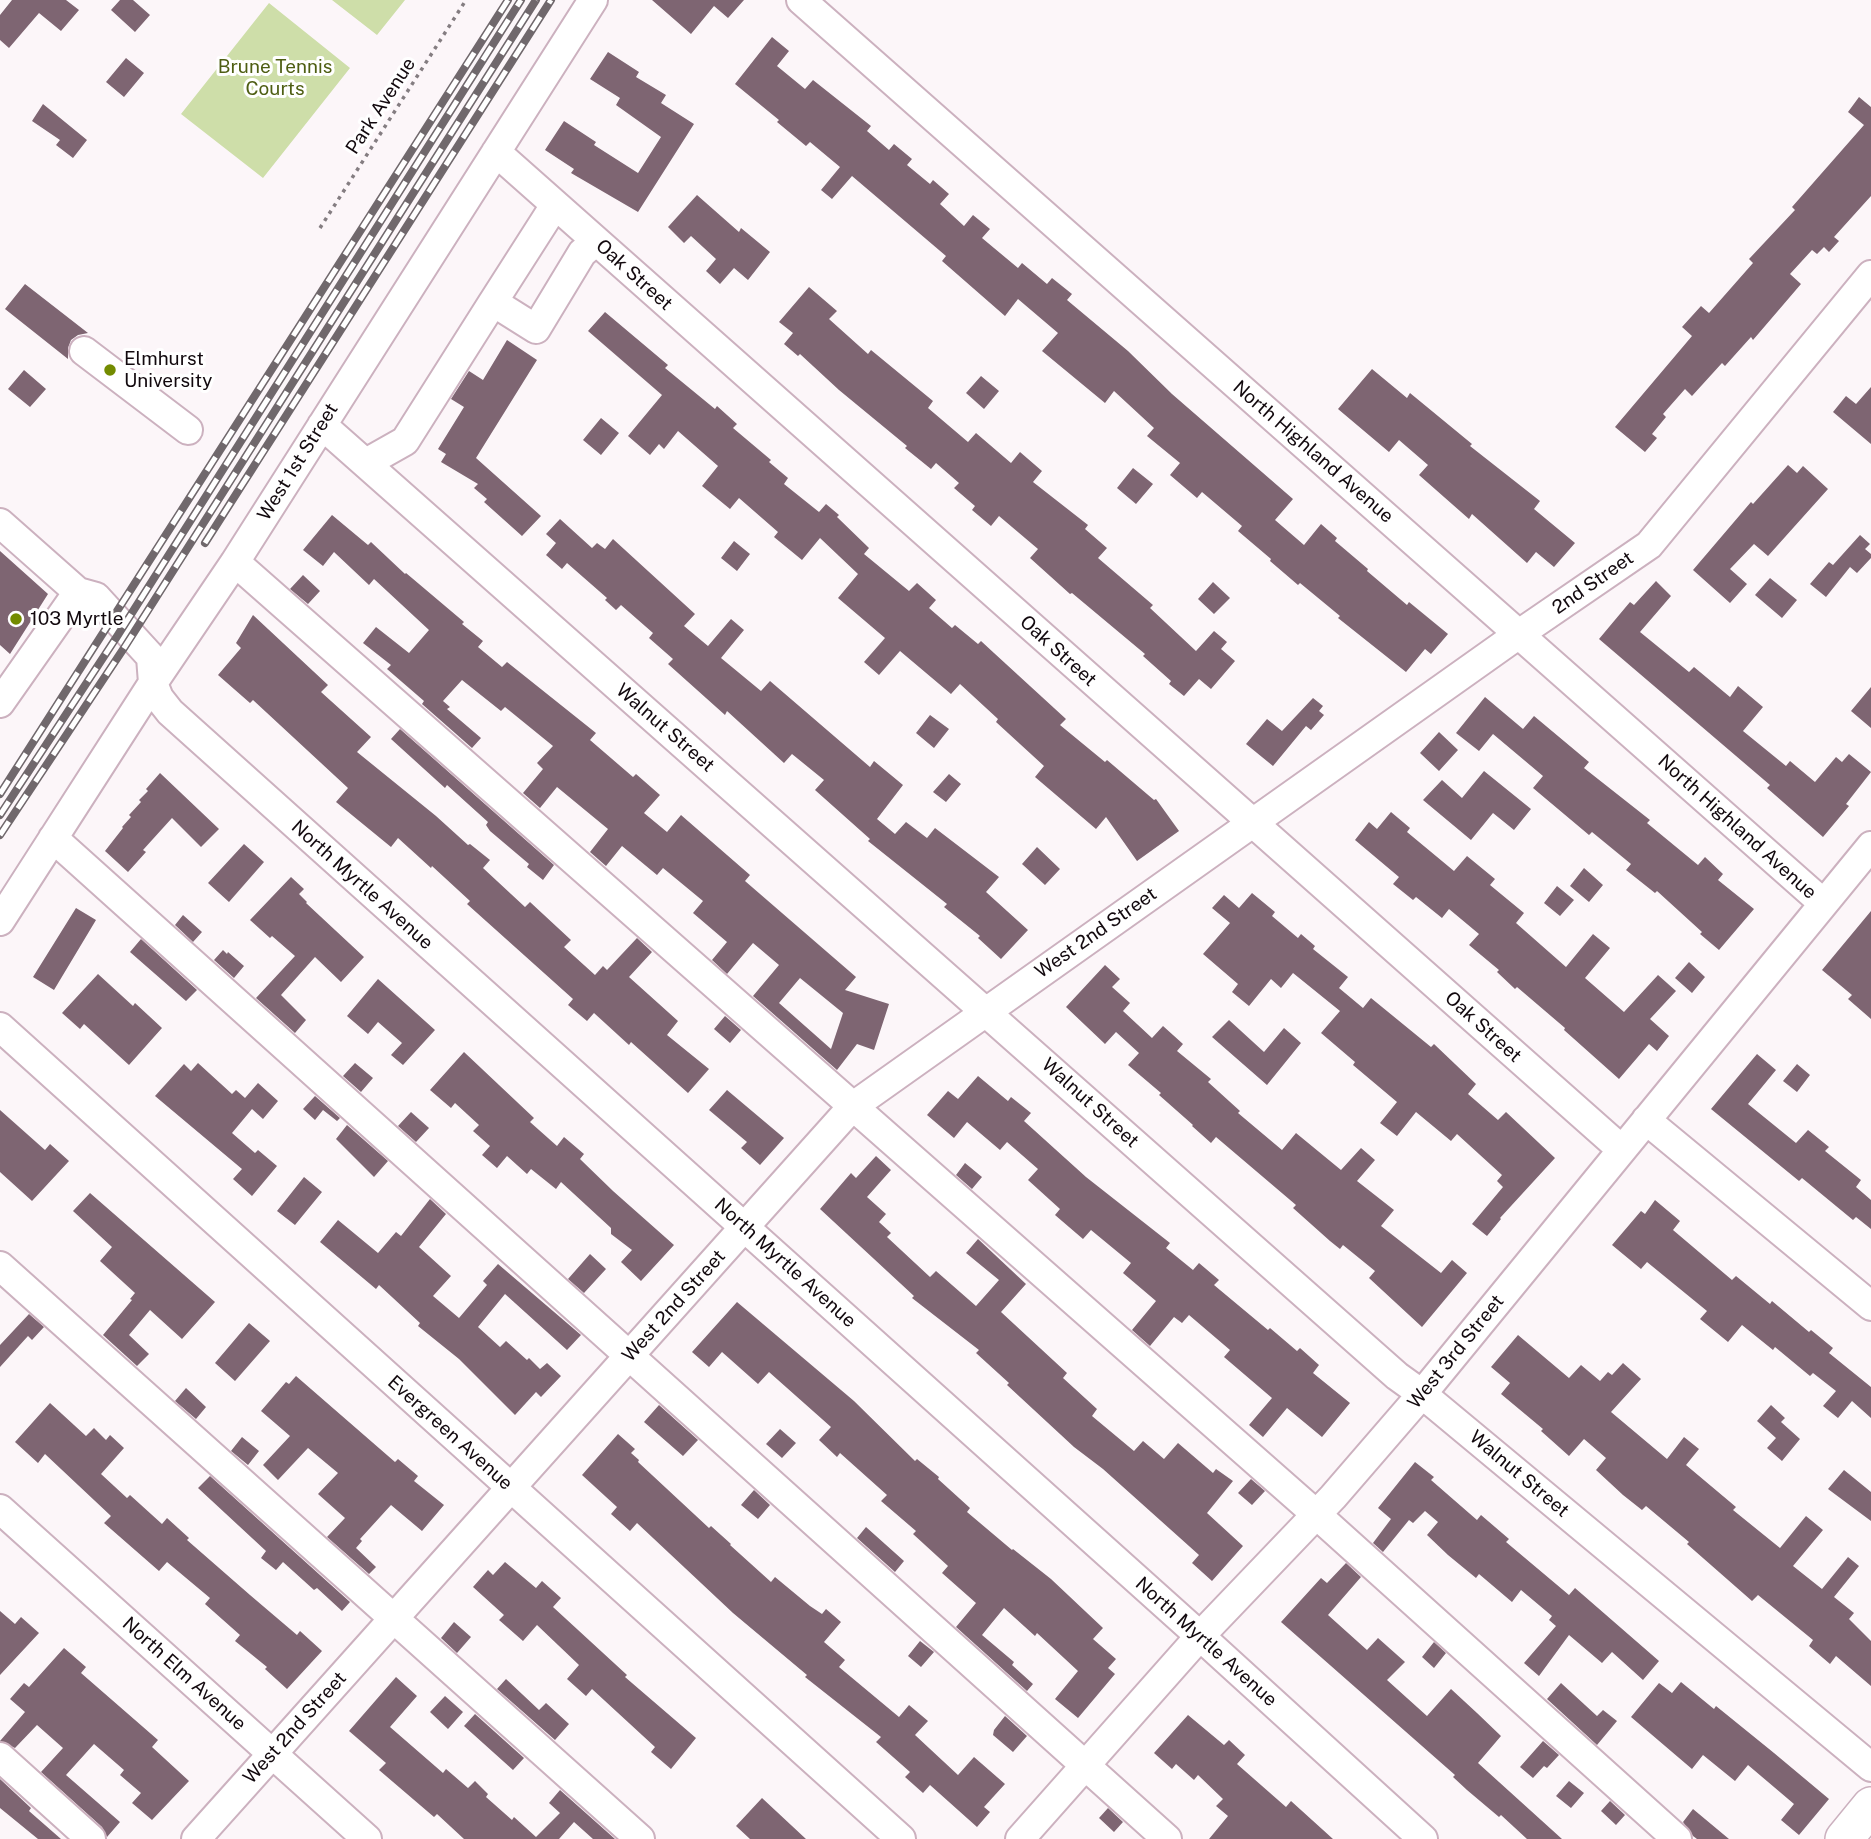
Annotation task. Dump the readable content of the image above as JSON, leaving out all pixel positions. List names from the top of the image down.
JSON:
{
  "streets": {
    "street": [
      "Oak Street",
      "North Highland Avenue",
      "West 1st Street",
      "2nd Street",
      "Walnut Street",
      "North Myrtle Avenue",
      "West 2nd Street",
      "West 3rd Street",
      "Evergreen Avenue",
      "North Elm Avenue"
    ],
    "path": ["Park Avenue"]
  },
  "crossings": [
    ["Oak Street", "West 1st Street"],
    ["Oak Street", "2nd Street"],
    ["Oak Street", "West 2nd Street"],
    ["Oak Street", "West 3rd Street"],
    ["North Highland Avenue", "2nd Street"],
    ["North Highland Avenue", "West 3rd Street"],
    ["West 1st Street", "Walnut Street"],
    ["West 1st Street", "North Myrtle Avenue"],
    ["2nd Street", "West 2nd Street"],
    ["Walnut Street", "West 2nd Street"],
    ["Walnut Street", "West 3rd Street"],
    ["North Myrtle Avenue", "West 2nd Street"],
    ["North Myrtle Avenue", "West 3rd Street"],
    ["West 2nd Street", "Evergreen Avenue"],
    ["West 2nd Street", "North Elm Avenue"]
  ],
  "parks": ["Brune Tennis Courts"],
  "places": ["Elmhurst University", "103 Myrtle"]
}
